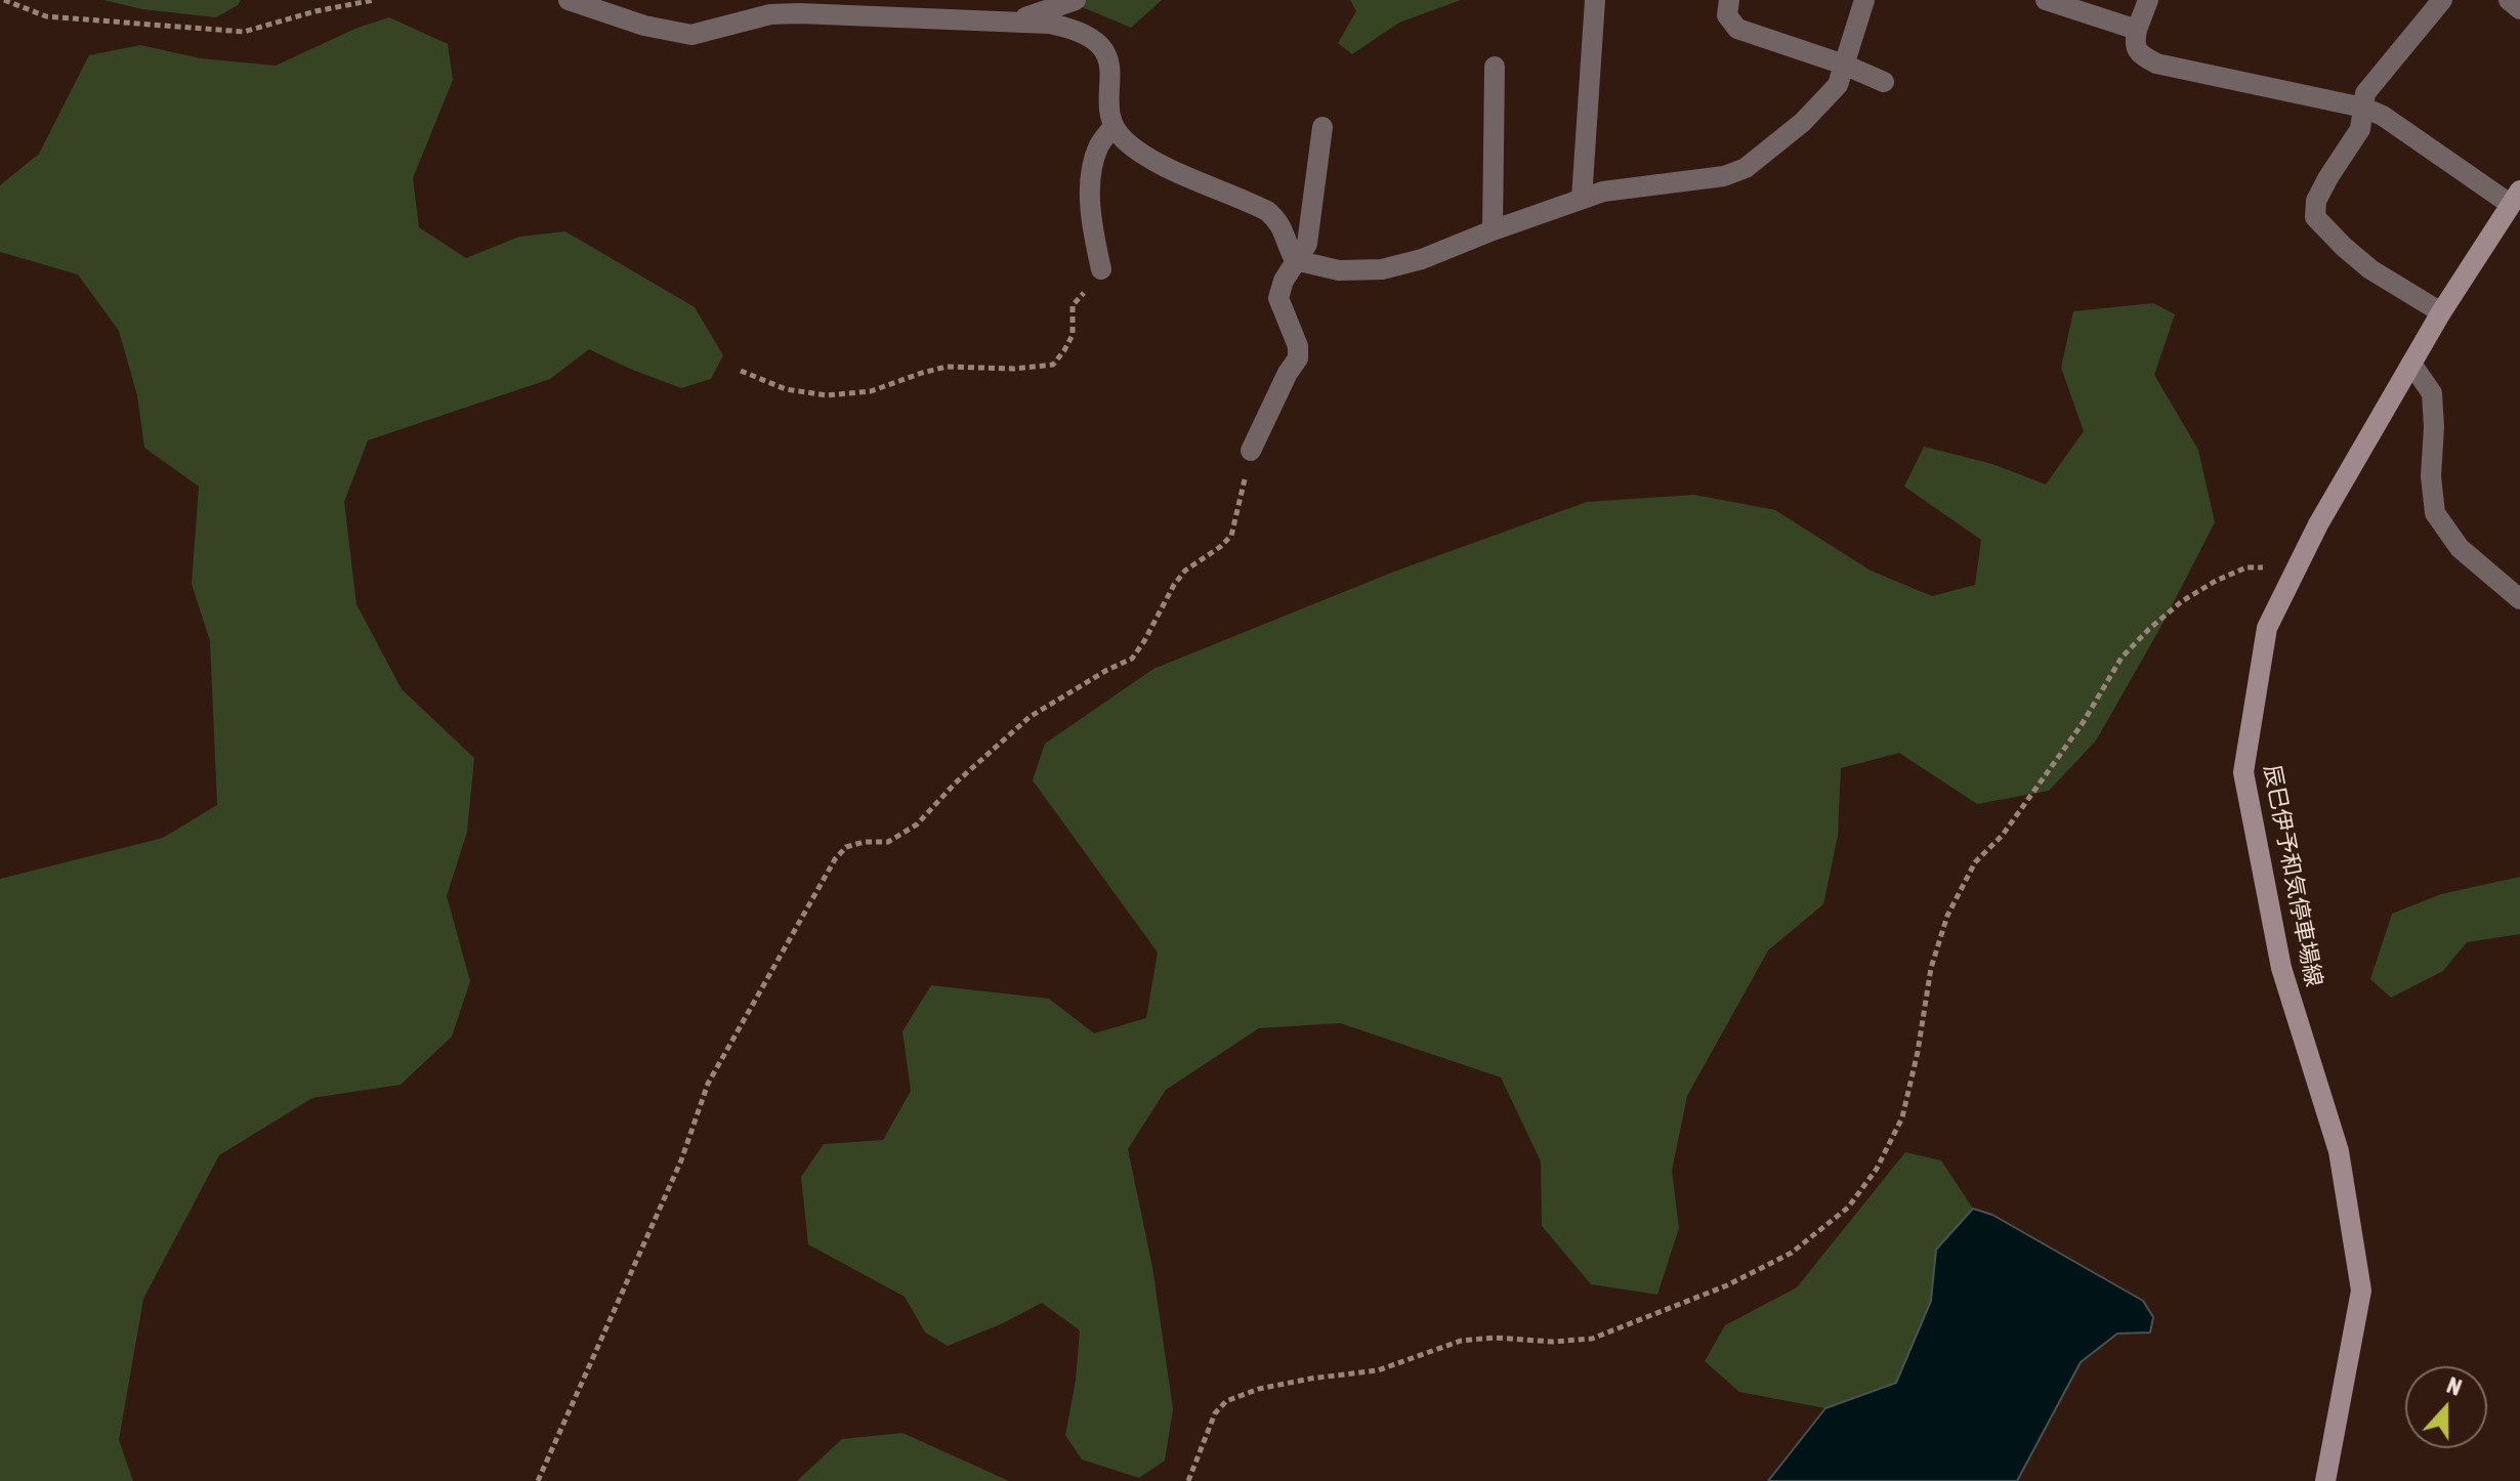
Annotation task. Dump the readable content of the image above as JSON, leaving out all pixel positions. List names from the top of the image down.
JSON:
{
  "streets": {
    "main road": ["辰巳伊予和気停車場線"]
  },
  "north": "top"
}
